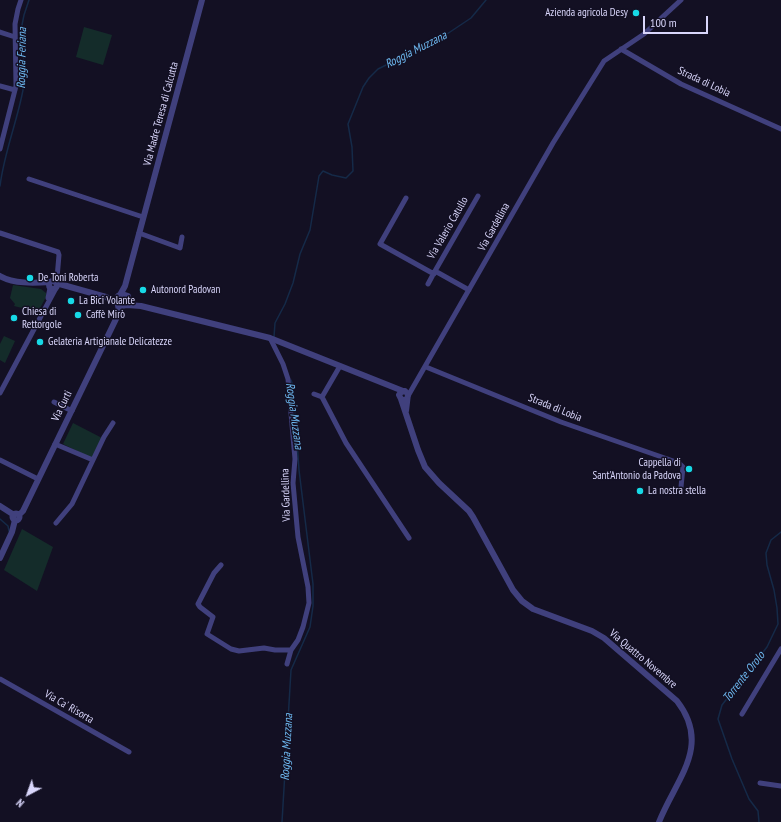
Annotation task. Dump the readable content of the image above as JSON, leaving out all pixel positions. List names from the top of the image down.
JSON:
{
  "streets": {
    "street": [
      "Strada di Lobia",
      "Via Madre Teresa di Calcutta",
      "Via Gardellina",
      "Via Valerio Catullo",
      "Via Curti",
      "Via Quattro Novembre",
      "Via Ca' Risorta"
    ]
  },
  "crossings": [
    ["Strada di Lobia", "Via Gardellina"],
    ["Via Madre Teresa di Calcutta", "Via Curti"],
    ["Via Gardellina", "Via Valerio Catullo"],
    ["Via Gardellina", "Via Quattro Novembre"]
  ],
  "water": ["Roggia Muzzana", "Roggia Feriana", "Torrente Orolo"],
  "places": [
    "Azienda agricola Desy",
    "De Toni Roberta",
    "Autonord Padovan",
    "La Bici Volante",
    "Caffè Mirò",
    "Chiesa di Rettorgole",
    "Gelateria Artigianale Delicatezze",
    "Cappella di Sant'Antonio da Padova",
    "La nostra stella"
  ],
  "scale_bar": "100 m",
  "north": "bottom left"
}
